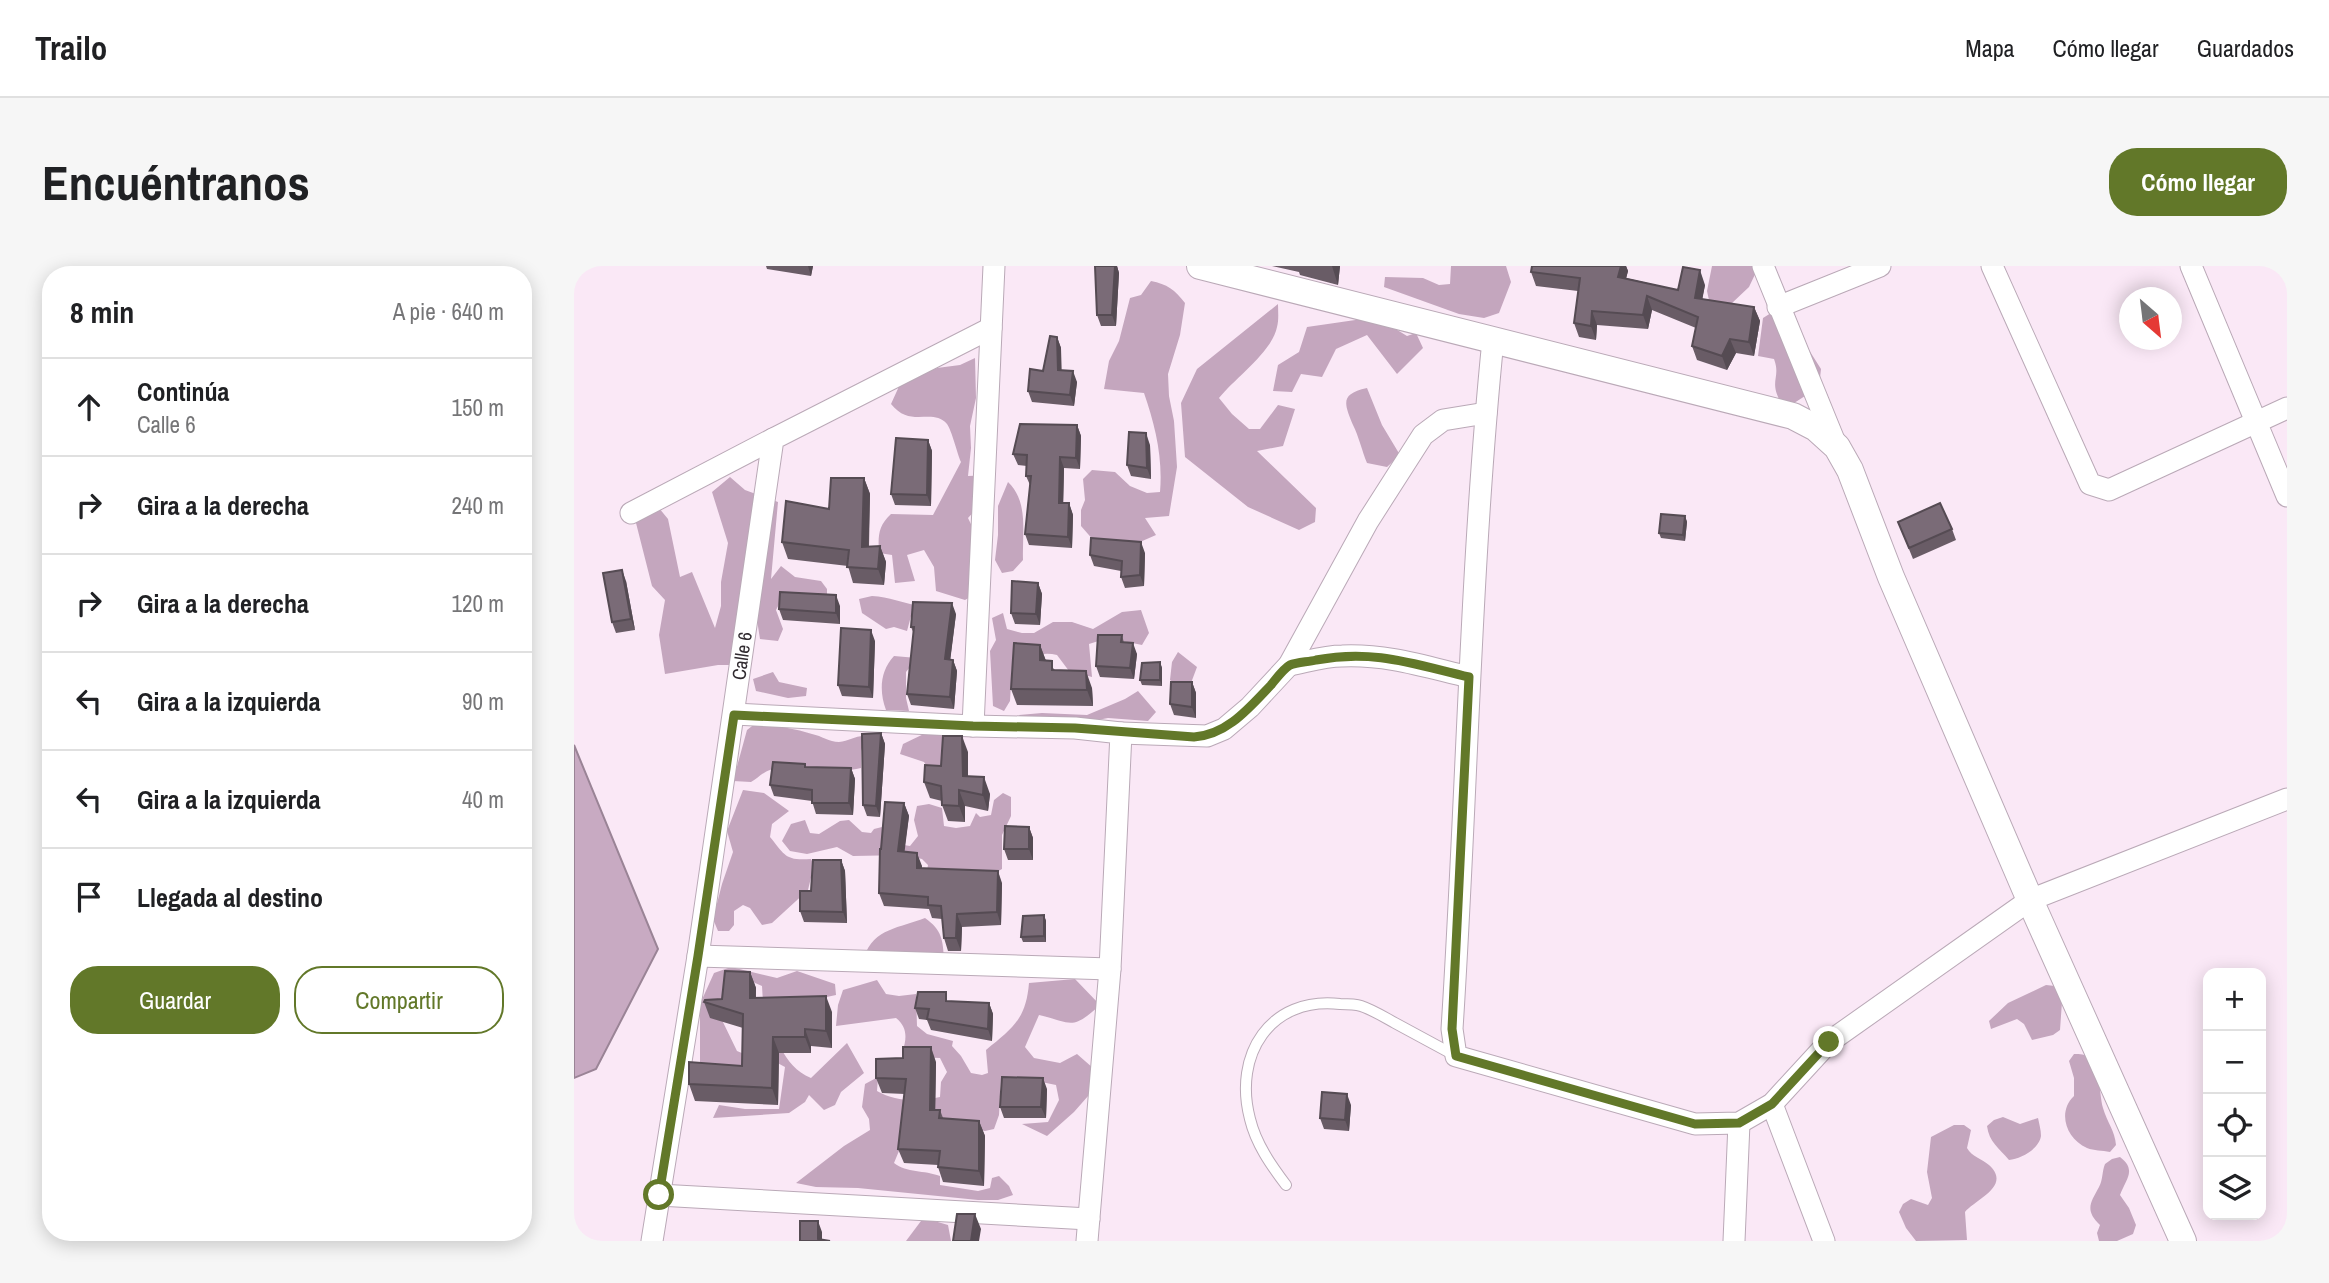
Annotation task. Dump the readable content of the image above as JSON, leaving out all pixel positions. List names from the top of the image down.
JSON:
{
  "streets": {
    "street": ["Calle 6"]
  },
  "north": "bottom right",
  "page": {
    "header": "Trailo",
    "nav": ["Mapa", "Cómo llegar", "Guardados"],
    "buttons": [
      "Cómo llegar",
      ["Guardar", "Compartir"]
    ],
    "title": "Encuéntranos",
    "heading": ["8 min", "A pie · 640 m"],
    "list": [
      ["Continúa", "Calle 6", "150 m"],
      ["Gira a la derecha", "240 m"],
      ["Gira a la derecha", "120 m"],
      ["Gira a la izquierda", "90 m"],
      ["Gira a la izquierda", "40 m"],
      "Llegada al destino"
    ],
    "map_buttons": ["+", "−"]
  }
}
